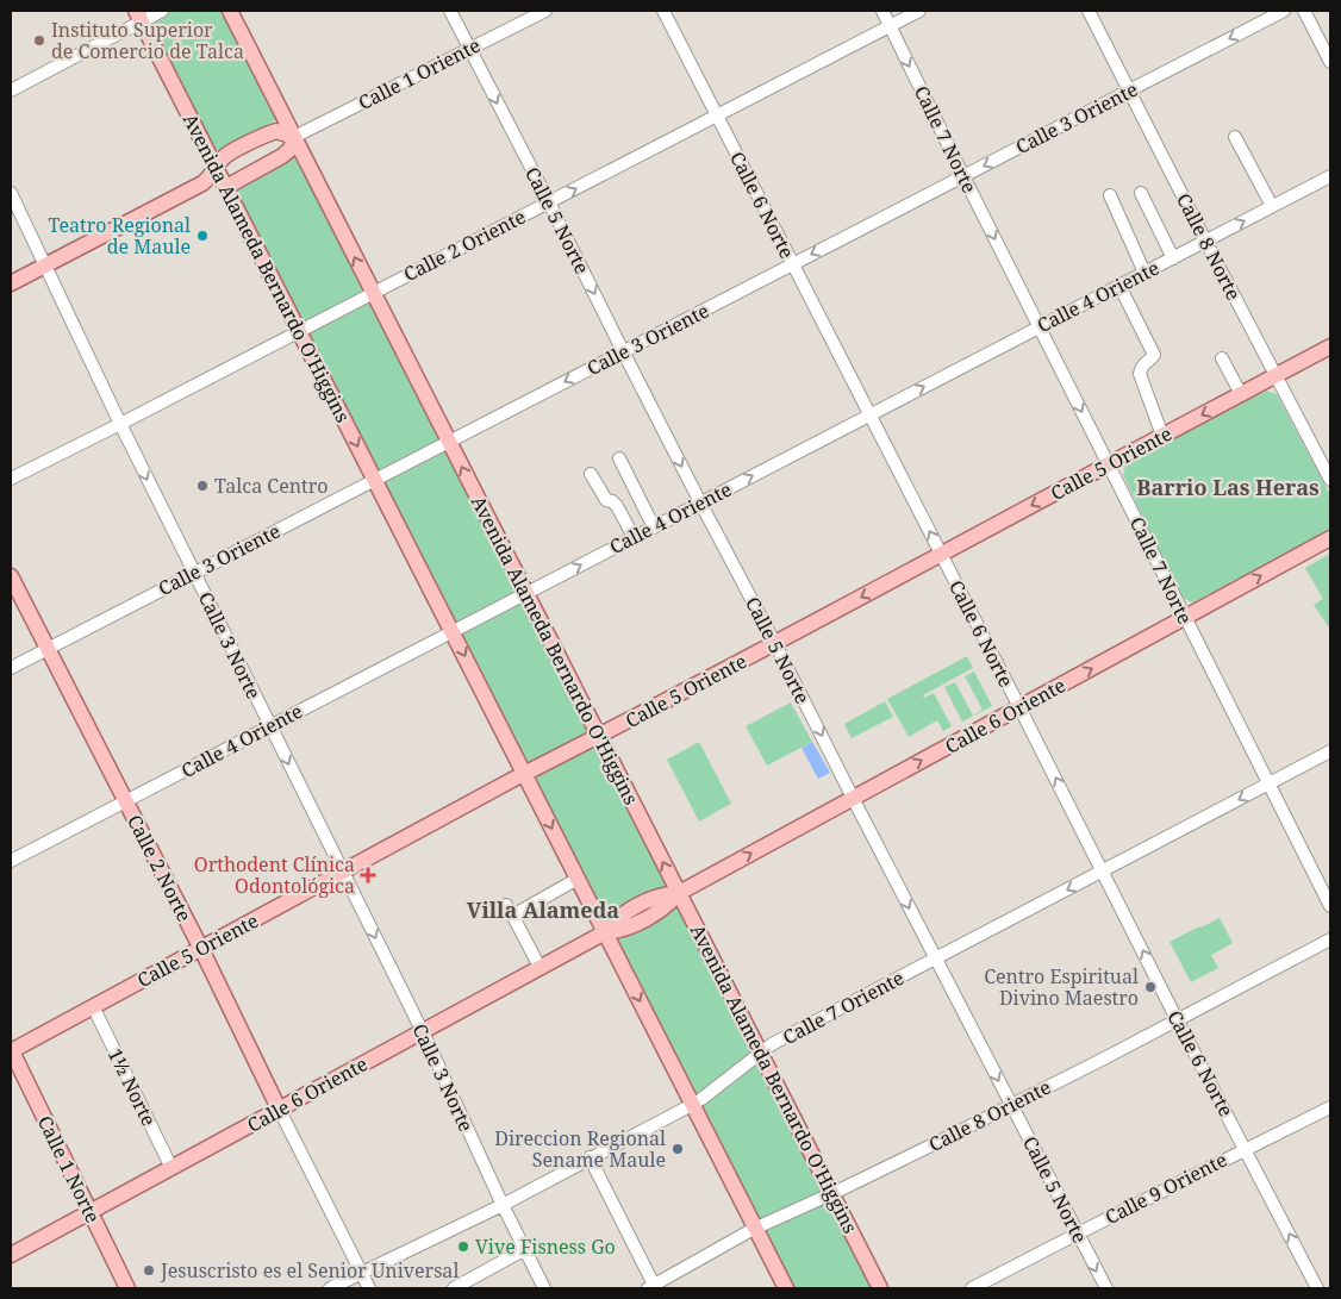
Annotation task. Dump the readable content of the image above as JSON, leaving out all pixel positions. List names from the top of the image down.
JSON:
{
  "streets": {
    "main road": [
      "Avenida Alameda Bernardo O'Higgins",
      "Calle 5 Oriente",
      "Calle 6 Oriente",
      "Calle 2 Norte",
      "Calle 1 Norte"
    ],
    "street": [
      "Calle 1 Oriente",
      "Calle 3 Oriente",
      "Calle 7 Norte",
      "Calle 6 Norte",
      "Calle 5 Norte",
      "Calle 2 Oriente",
      "Calle 8 Norte",
      "Calle 4 Oriente",
      "Calle 3 Norte",
      "Calle 7 Oriente",
      "1½ Norte",
      "Calle 8 Oriente",
      "Calle 9 Oriente"
    ]
  },
  "crossings": [
    ["Calle 1 Oriente", "Calle 5 Norte"],
    ["Calle 1 Oriente", "Avenida Alameda Bernardo O'Higgins"],
    ["Calle 3 Oriente", "Calle 7 Norte"],
    ["Calle 3 Oriente", "Calle 6 Norte"],
    ["Calle 3 Oriente", "Calle 5 Norte"],
    ["Calle 3 Oriente", "Calle 8 Norte"],
    ["Calle 3 Oriente", "Avenida Alameda Bernardo O'Higgins"],
    ["Calle 3 Oriente", "Calle 3 Norte"],
    ["Calle 3 Oriente", "Calle 2 Norte"],
    ["Calle 7 Norte", "Calle 2 Oriente"],
    ["Calle 7 Norte", "Calle 4 Oriente"],
    ["Calle 7 Norte", "Calle 5 Oriente"],
    ["Calle 7 Norte", "Calle 6 Oriente"],
    ["Calle 7 Norte", "Calle 7 Oriente"],
    ["Calle 6 Norte", "Calle 2 Oriente"],
    ["Calle 6 Norte", "Calle 4 Oriente"],
    ["Calle 6 Norte", "Calle 5 Oriente"],
    ["Calle 6 Norte", "Calle 6 Oriente"],
    ["Calle 6 Norte", "Calle 7 Oriente"],
    ["Calle 6 Norte", "Calle 8 Oriente"],
    ["Calle 6 Norte", "Calle 9 Oriente"],
    ["Calle 5 Norte", "Calle 2 Oriente"],
    ["Calle 5 Norte", "Calle 4 Oriente"],
    ["Calle 5 Norte", "Calle 5 Oriente"],
    ["Calle 5 Norte", "Calle 6 Oriente"],
    ["Calle 5 Norte", "Calle 7 Oriente"],
    ["Calle 5 Norte", "Calle 8 Oriente"],
    ["Calle 5 Norte", "Calle 9 Oriente"],
    ["Calle 2 Oriente", "Avenida Alameda Bernardo O'Higgins"],
    ["Calle 2 Oriente", "Calle 3 Norte"],
    ["Calle 8 Norte", "Calle 4 Oriente"],
    ["Calle 8 Norte", "Calle 5 Oriente"],
    ["Avenida Alameda Bernardo O'Higgins", "Calle 4 Oriente"],
    ["Avenida Alameda Bernardo O'Higgins", "Calle 5 Oriente"],
    ["Avenida Alameda Bernardo O'Higgins", "Calle 6 Oriente"],
    ["Avenida Alameda Bernardo O'Higgins", "Calle 7 Oriente"],
    ["Avenida Alameda Bernardo O'Higgins", "Calle 8 Oriente"],
    ["Calle 4 Oriente", "Calle 3 Norte"],
    ["Calle 4 Oriente", "Calle 2 Norte"],
    ["Calle 5 Oriente", "Calle 3 Norte"],
    ["Calle 5 Oriente", "Calle 2 Norte"],
    ["Calle 5 Oriente", "1½ Norte"],
    ["Calle 5 Oriente", "Calle 1 Norte"],
    ["Calle 3 Norte", "Calle 6 Oriente"],
    ["Calle 3 Norte", "Calle 7 Oriente"],
    ["Calle 6 Oriente", "Calle 2 Norte"],
    ["Calle 6 Oriente", "1½ Norte"],
    ["Calle 6 Oriente", "Calle 1 Norte"],
    ["Calle 2 Norte", "Calle 7 Oriente"]
  ],
  "one_way": [
    "Calle 3 Oriente",
    "Calle 6 Norte",
    "Calle 5 Norte",
    "Calle 4 Oriente",
    "Calle 3 Norte",
    "Calle 6 Oriente"
  ],
  "districts": ["Barrio Las Heras", "Villa Alameda"],
  "places": {
    "other": [
      "Instituto Superior de Comercio de Talca",
      "Teatro Regional de Maule",
      "Talca Centro",
      "Centro Espiritual Divino Maestro",
      "Direccion Regional Sename Maule",
      "Vive Fisness Go",
      "Jesuscristo es el Senior Universal"
    ],
    "health": ["Orthodent Clínica Odontológica"]
  }
}
